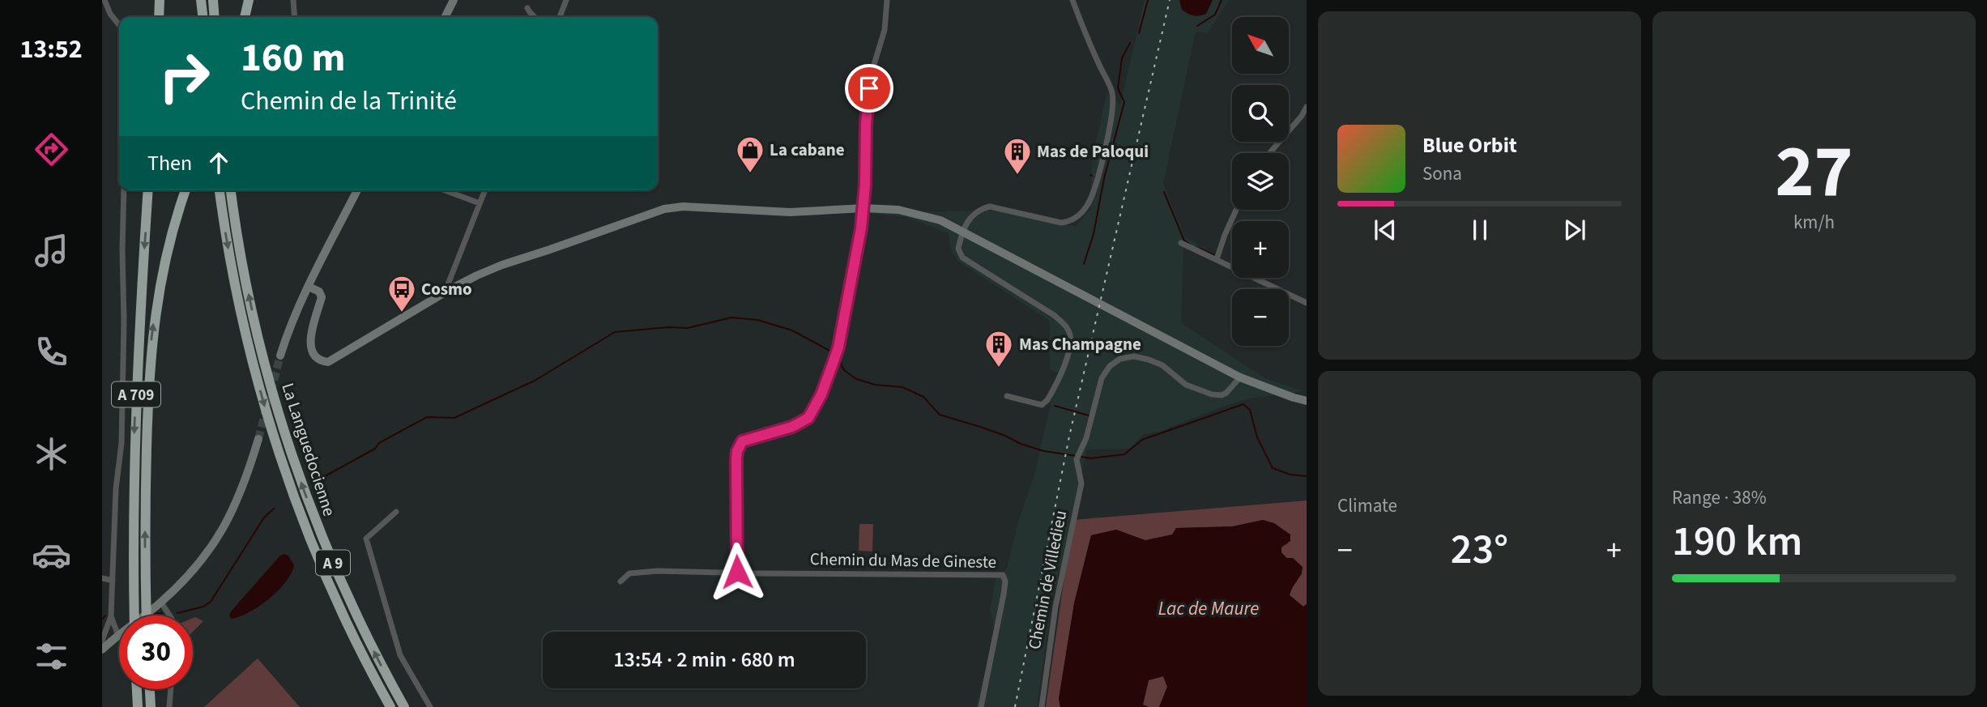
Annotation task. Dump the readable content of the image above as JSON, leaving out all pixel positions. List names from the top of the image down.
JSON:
{
  "streets": {
    "highway": ["A 709", "La Languedocienne", "A 9"],
    "street": ["Chemin du Mas de Gineste", "Chemin de Villedieu"]
  },
  "water": ["Lac de Maure"],
  "places": {
    "shop": ["La cabane"],
    "building": ["Mas de Paloqui", "Mas Champagne"],
    "bus stop": ["Cosmo"]
  },
  "north": "top left",
  "page": {
    "tabs": "13:52",
    "tile": [
      ["27", "km/h"],
      "Climate",
      ["Range · 38%", "190 km"]
    ],
    "map_buttons": ["+", "−"],
    "turn": ["160 m", "Chemin de la Trinité"],
    "song": ["Blue Orbit", "Sona"],
    "then": "Then",
    "heat": ["−", "23°", "+"],
    "limit": "30",
    "trip": "13:54 · 2 min · 680 m"
  }
}
